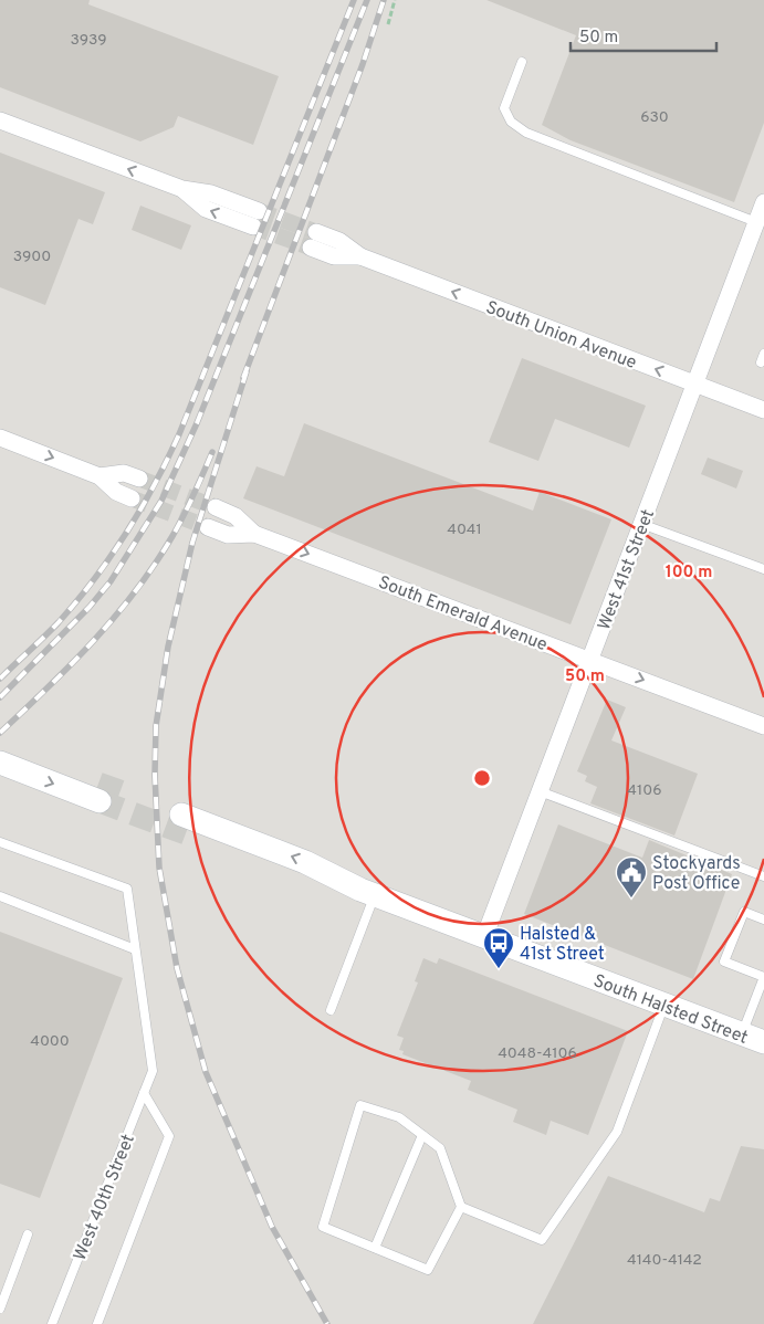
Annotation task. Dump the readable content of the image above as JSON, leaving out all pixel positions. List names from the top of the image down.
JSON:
{
  "streets": {
    "main road": ["South Halsted Street"],
    "street": ["South Union Avenue", "West 41st Street", "South Emerald Avenue"],
    "lane": ["West 40th Street"]
  },
  "crossings": [
    ["South Union Avenue", "West 41st Street"],
    ["West 41st Street", "South Emerald Avenue"],
    ["West 41st Street", "South Halsted Street"]
  ],
  "one_way": ["South Union Avenue", "South Emerald Avenue"],
  "places": {
    "public building": ["Stockyards Post Office"],
    "bus stop": ["Halsted & 41st Street"]
  },
  "house_numbers": [
    "3939",
    "630",
    "3900",
    "4041",
    "4106",
    "4000",
    "4048-4106",
    "4140-4142"
  ],
  "scale_bar": "50 m",
  "rings": ["100 m", "50 m"]
}
